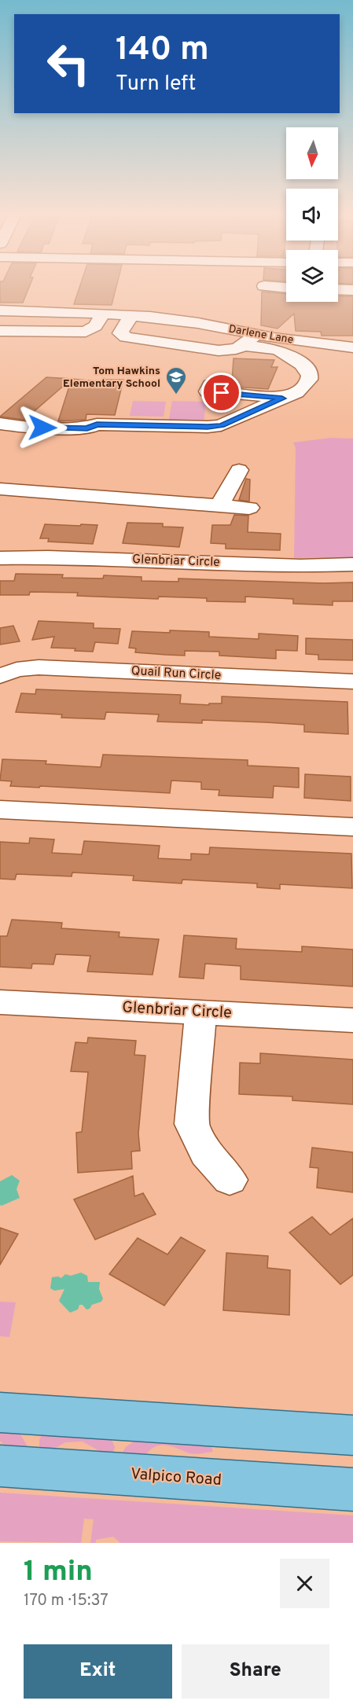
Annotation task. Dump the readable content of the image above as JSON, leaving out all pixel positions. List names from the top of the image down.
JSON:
{
  "streets": {
    "main road": ["Valpico Road"],
    "street": ["Darlene Lane", "Glenbriar Circle", "Quail Run Circle"]
  },
  "places": {
    "school or university": ["Tom Hawkins Elementary School"]
  },
  "north": "bottom",
  "page": {
    "turn": ["140 m", "Turn left"],
    "heading": ["1 min", "170 m · 15:37"],
    "buttons": ["Exit", "Share"]
  }
}
